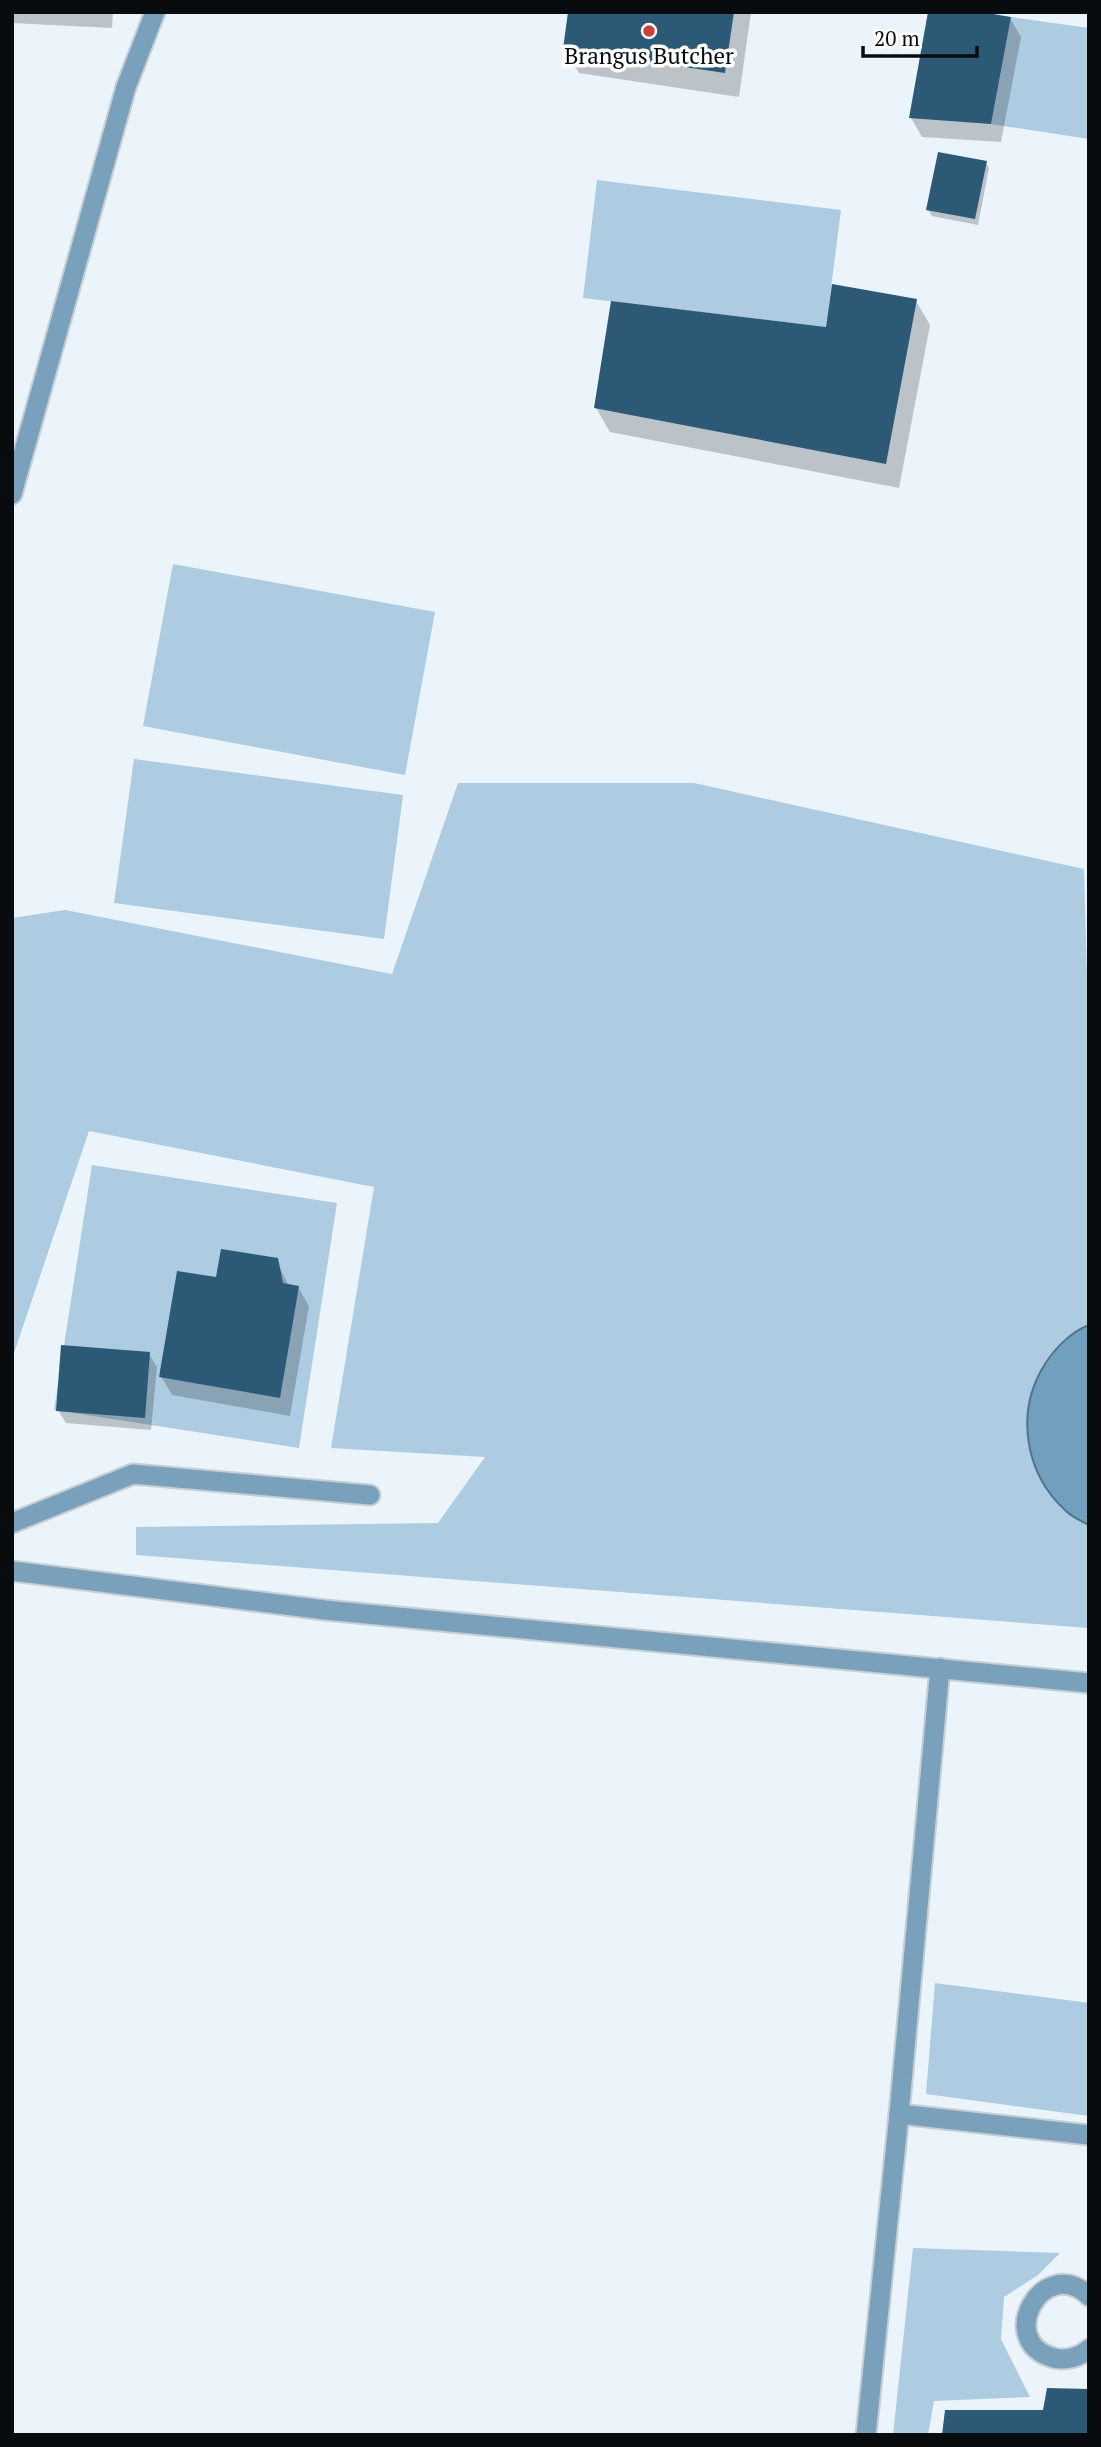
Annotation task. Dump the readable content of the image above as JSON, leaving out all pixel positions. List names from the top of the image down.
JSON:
{
  "places": ["Brangus Butcher"],
  "scale_bar": "20 m"
}
